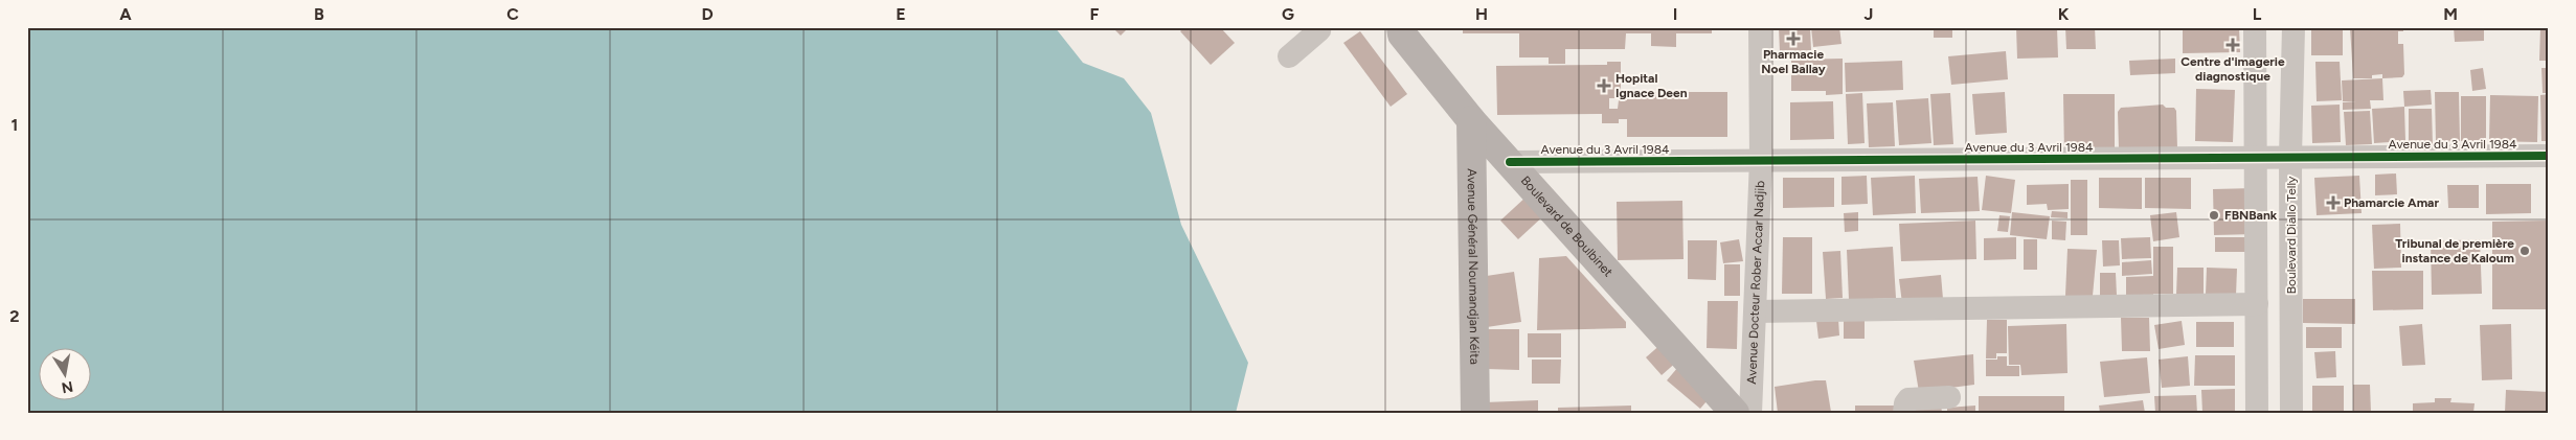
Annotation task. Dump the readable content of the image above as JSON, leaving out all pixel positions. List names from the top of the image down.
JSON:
{
  "streets": {
    "main road": ["Boulevard de Boulbinet", "Avenue Général Noumandjan Kéita"],
    "street": ["Avenue du 3 Avril 1984", "Boulevard Diallo Telly", "Avenue Docteur Rober Accar Nadjib"]
  },
  "crossings": [
    ["Avenue du 3 Avril 1984", "Boulevard de Boulbinet"],
    ["Avenue du 3 Avril 1984", "Boulevard Diallo Telly"],
    ["Avenue du 3 Avril 1984", "Avenue Docteur Rober Accar Nadjib"],
    ["Boulevard de Boulbinet", "Avenue Général Noumandjan Kéita"]
  ],
  "places": {
    "health": [
      "Pharmacie Noel Ballay",
      "Centre d'imagerie diagnostique",
      "Hopital Ignace Deen",
      "Phamarcie Amar"
    ],
    "other": ["FBNBank", "Tribunal de première instance de Kaloum"]
  },
  "north": "bottom",
  "grid": {
    "columns": [
      "A",
      "B",
      "C",
      "D",
      "E",
      "F",
      "G",
      "H",
      "I",
      "J",
      "K",
      "L",
      "M"
    ],
    "rows": ["1", "2"]
  }
}
